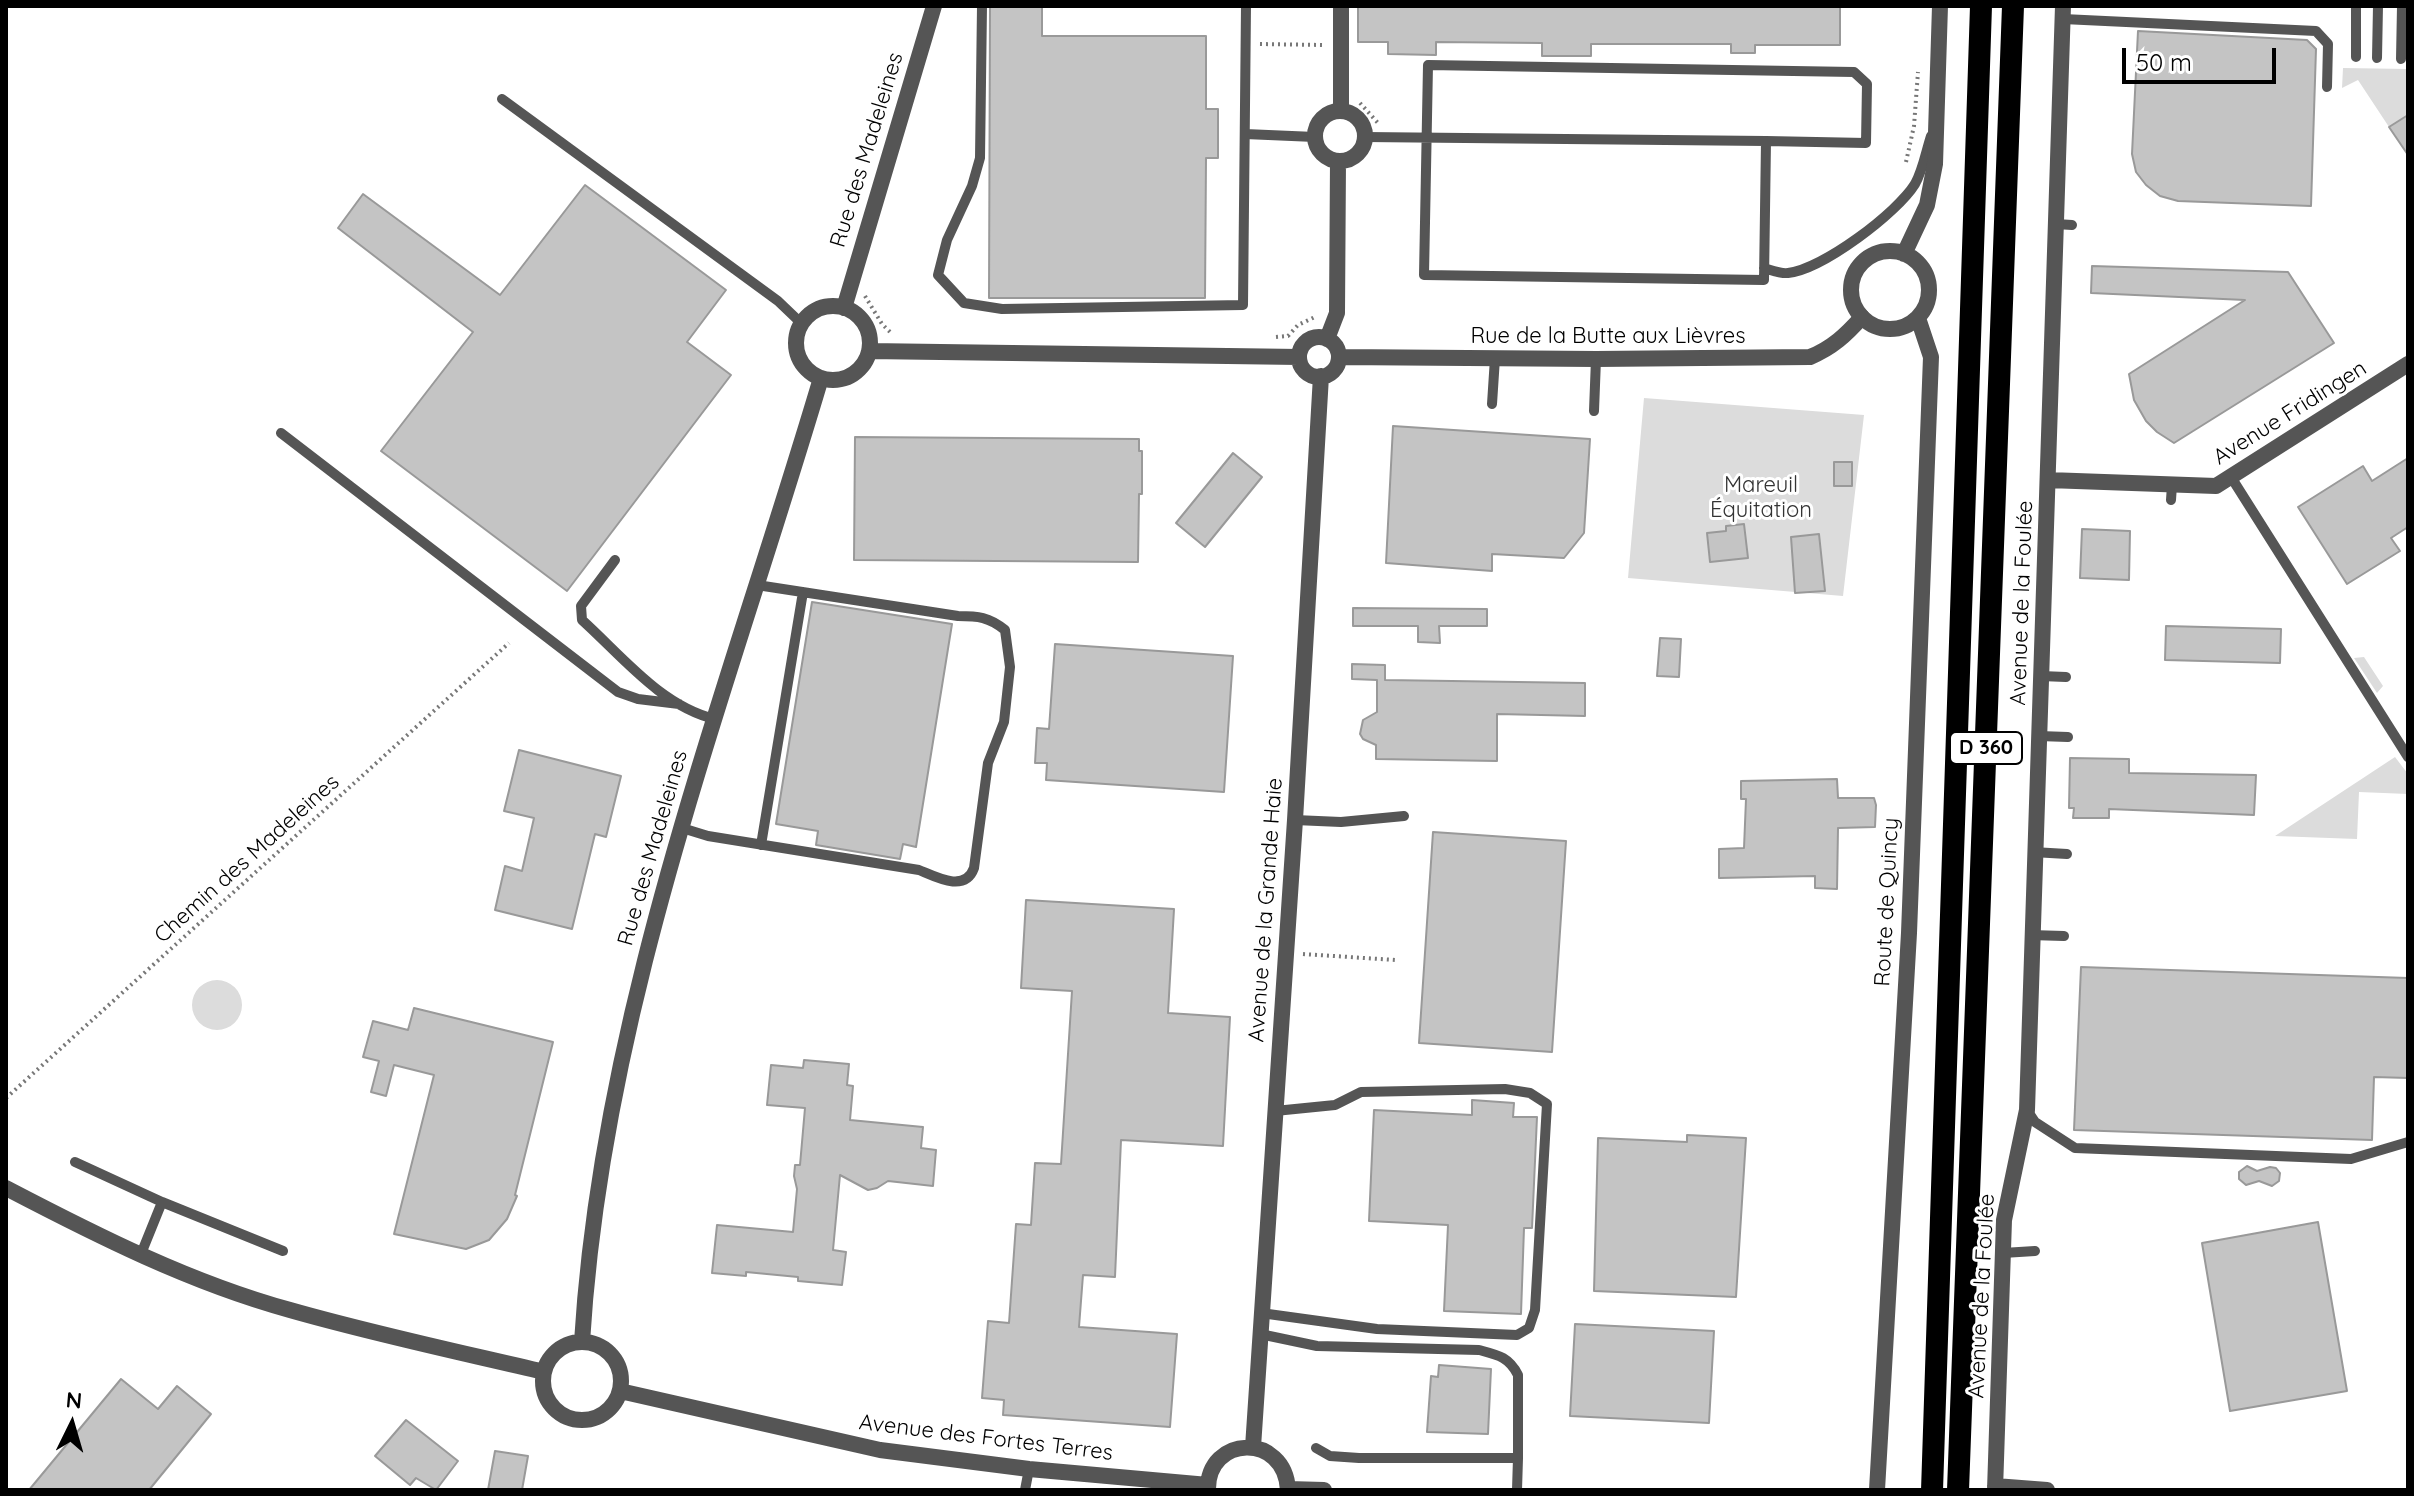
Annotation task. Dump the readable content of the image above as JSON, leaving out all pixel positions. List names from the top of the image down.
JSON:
{
  "streets": {
    "highway": ["D 360"],
    "street": [
      "Rue des Madeleines",
      "Rue de la Butte aux Lièvres",
      "Avenue Fridingen",
      "Avenue de la Foulée",
      "Route de Quincy",
      "Avenue de la Grande Haie",
      "Avenue des Fortes Terres"
    ],
    "path": ["Chemin des Madeleines"]
  },
  "crossings": [
    ["Rue des Madeleines", "Avenue des Fortes Terres"],
    ["Rue de la Butte aux Lièvres", "Route de Quincy"],
    ["Rue de la Butte aux Lièvres", "Avenue de la Grande Haie"],
    ["Avenue Fridingen", "Avenue de la Foulée"]
  ],
  "parks": ["Mareuil Équitation"],
  "scale_bar": "50 m",
  "north": "top"
}
